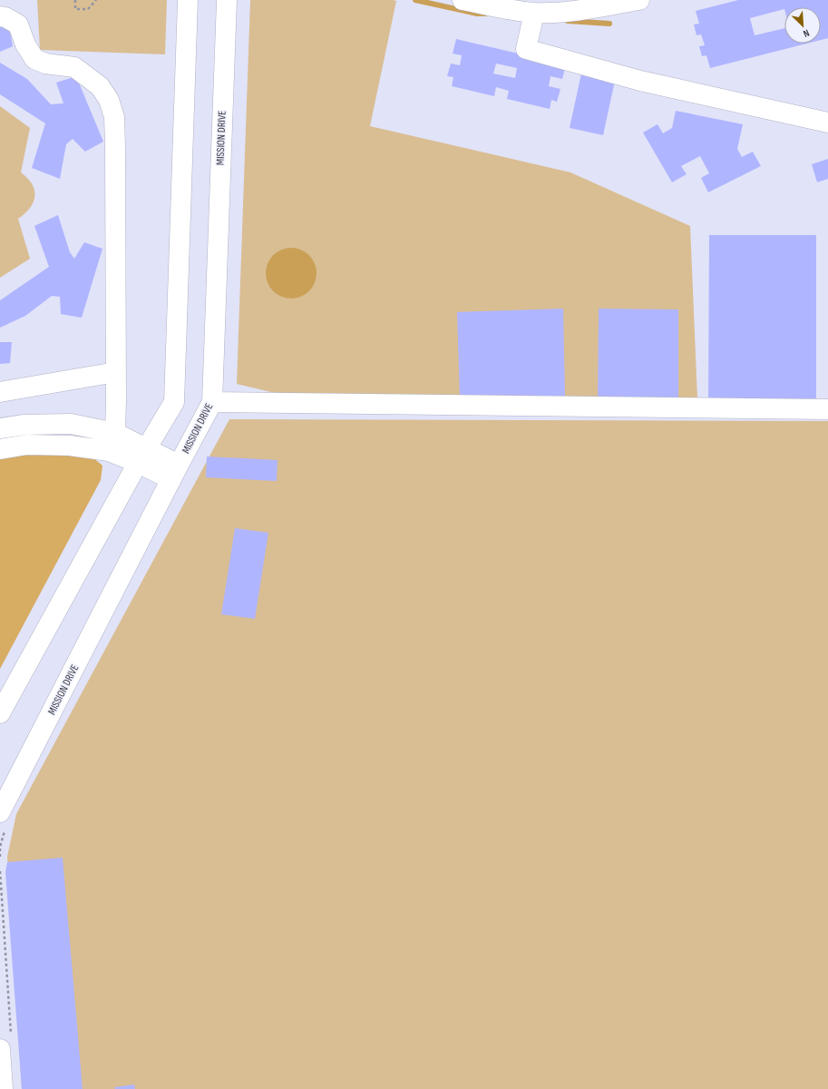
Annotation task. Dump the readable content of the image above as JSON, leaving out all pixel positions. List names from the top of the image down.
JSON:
{
  "streets": {
    "street": ["MISSION DRIVE"]
  },
  "north": "bottom right"
}
